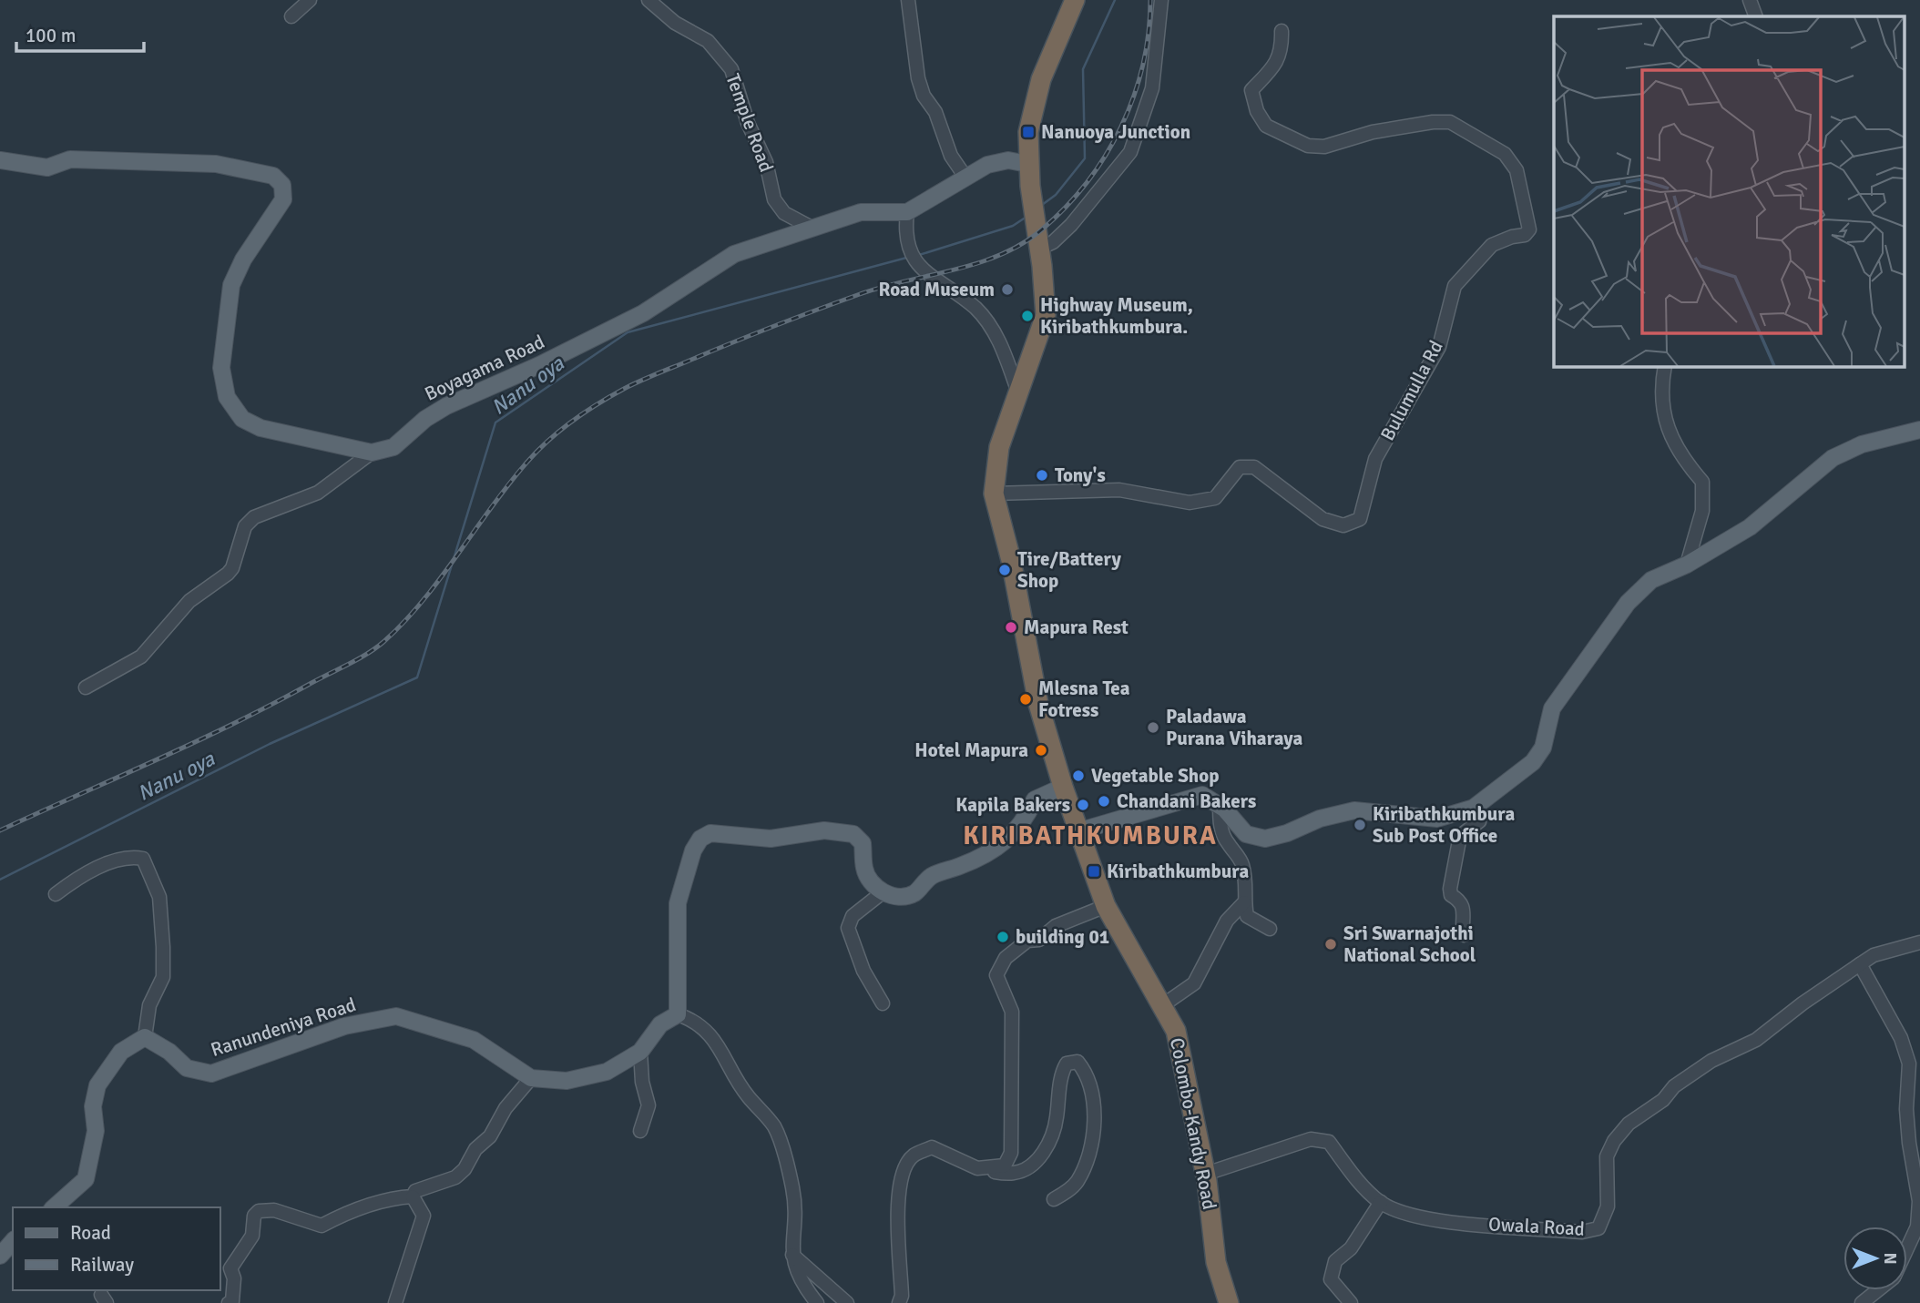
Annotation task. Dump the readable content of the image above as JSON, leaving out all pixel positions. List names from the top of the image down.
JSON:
{
  "streets": {
    "highway": ["Colombo-Kandy Road"],
    "main road": ["Boyagama Road", "Ranundeniya Road"],
    "street": ["Temple Road", "Bulumulla Rd", "Owala Road"]
  },
  "crossings": [
    ["Temple Road", "Boyagama Road"],
    ["Boyagama Road", "Colombo-Kandy Road"],
    ["Bulumulla Rd", "Colombo-Kandy Road"],
    ["Colombo-Kandy Road", "Owala Road"]
  ],
  "districts": ["KIRIBATHKUMBURA"],
  "water": ["Nanu oya"],
  "places": {
    "transit": ["Nanuoya Junction", "Kiribathkumbura"],
    "other": [
      "Road Museum",
      "Highway Museum, Kiribathkumbura.",
      "Tony's",
      "Tire/Battery Shop",
      "Mapura Rest",
      "Mlesna Tea Fotress",
      "Paladawa Purana Viharaya",
      "Hotel Mapura",
      "Vegetable Shop",
      "Chandani Bakers",
      "Kapila Bakers",
      "Kiribathkumbura Sub Post Office",
      "building 01",
      "Sri Swarnajothi National School"
    ]
  },
  "legend": ["Road", "Railway"],
  "scale_bar": "100 m",
  "north": "right"
}
